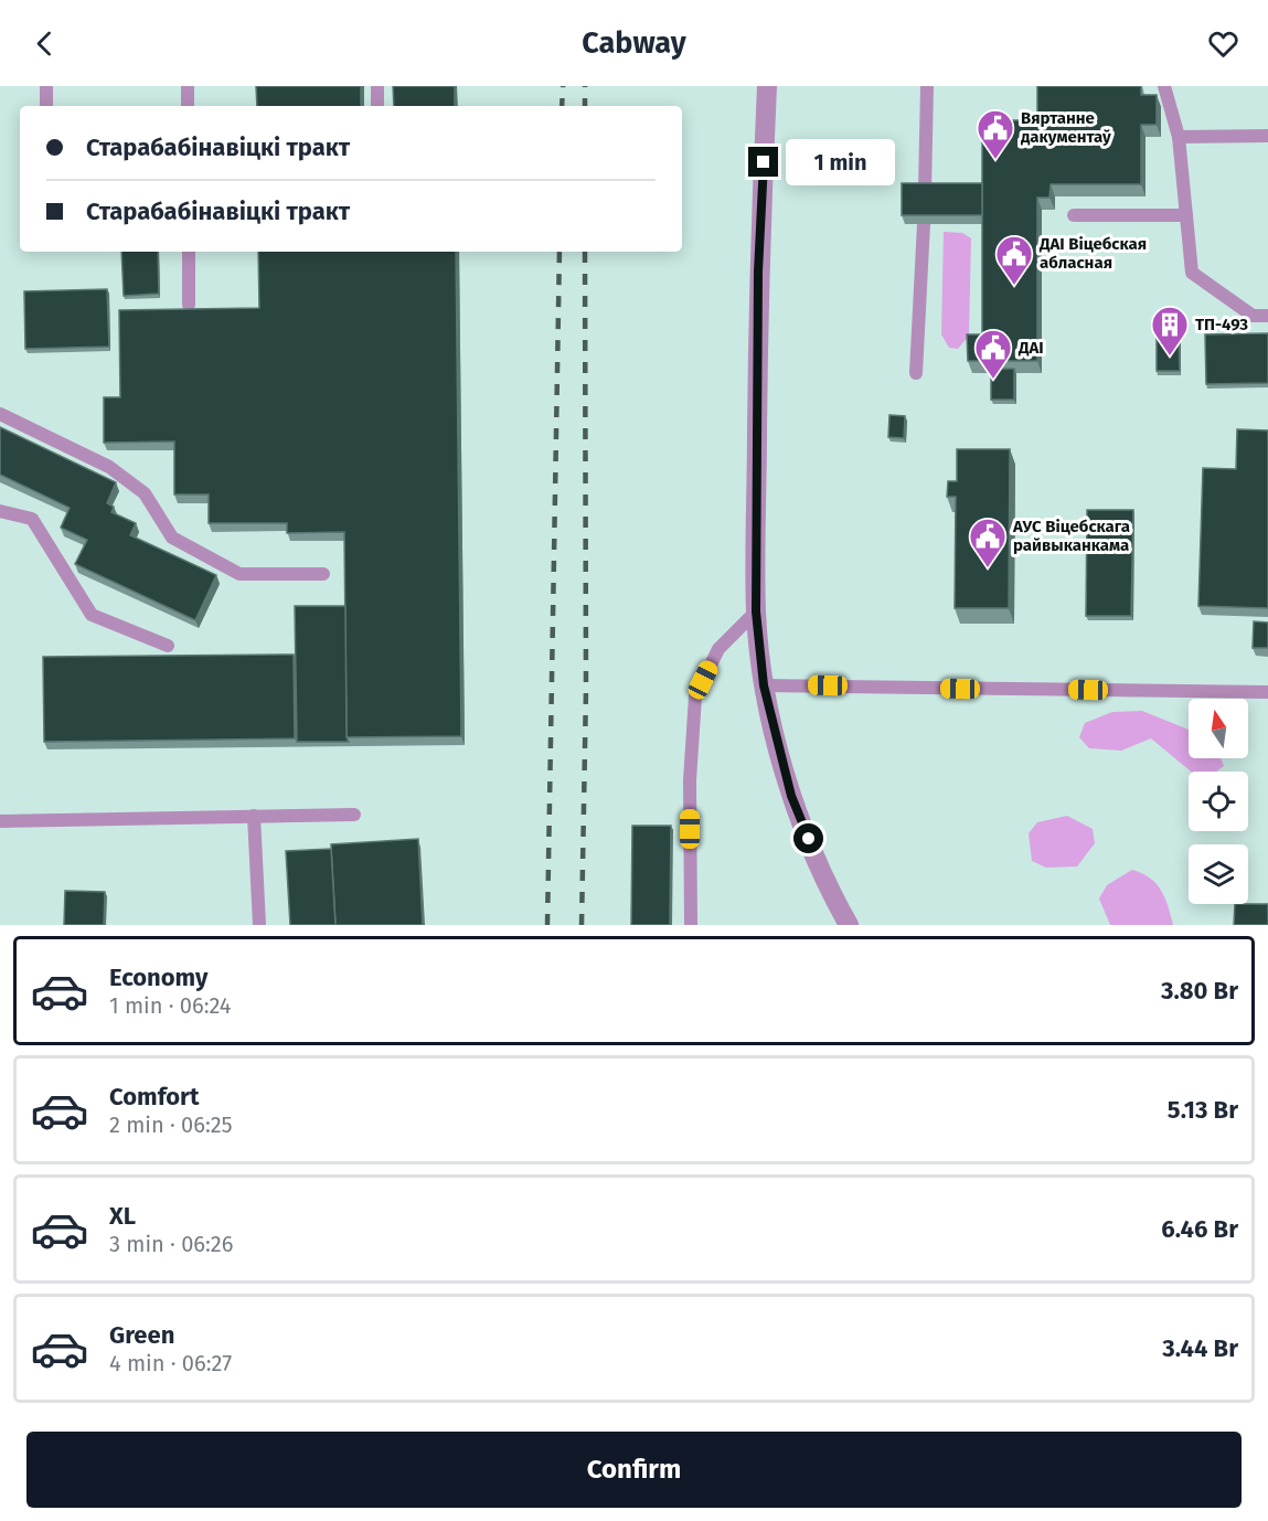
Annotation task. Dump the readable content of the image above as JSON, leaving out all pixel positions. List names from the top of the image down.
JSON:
{
  "places": {
    "public building": [
      "Вяртанне дакументаў",
      "ДАІ Віцебская абласная",
      "ДАІ",
      "АУС Віцебскага райвыканкама"
    ],
    "building": ["ТП-493"]
  },
  "north": "top",
  "page": {
    "header": "Cabway",
    "banner": ["Старабабінавіцкі тракт", "Старабабінавіцкі тракт"],
    "bubble": "1 min",
    "list": [
      {
        "name": "Economy",
        "note": "1 min · 06:24",
        "value": "3.80 Br"
      },
      {
        "name": "Comfort",
        "note": "2 min · 06:25",
        "value": "5.13 Br"
      },
      {
        "name": "XL",
        "note": "3 min · 06:26",
        "value": "6.46 Br"
      },
      {
        "name": "Green",
        "note": "4 min · 06:27",
        "value": "3.44 Br"
      }
    ],
    "buttons": "Confirm"
  }
}
